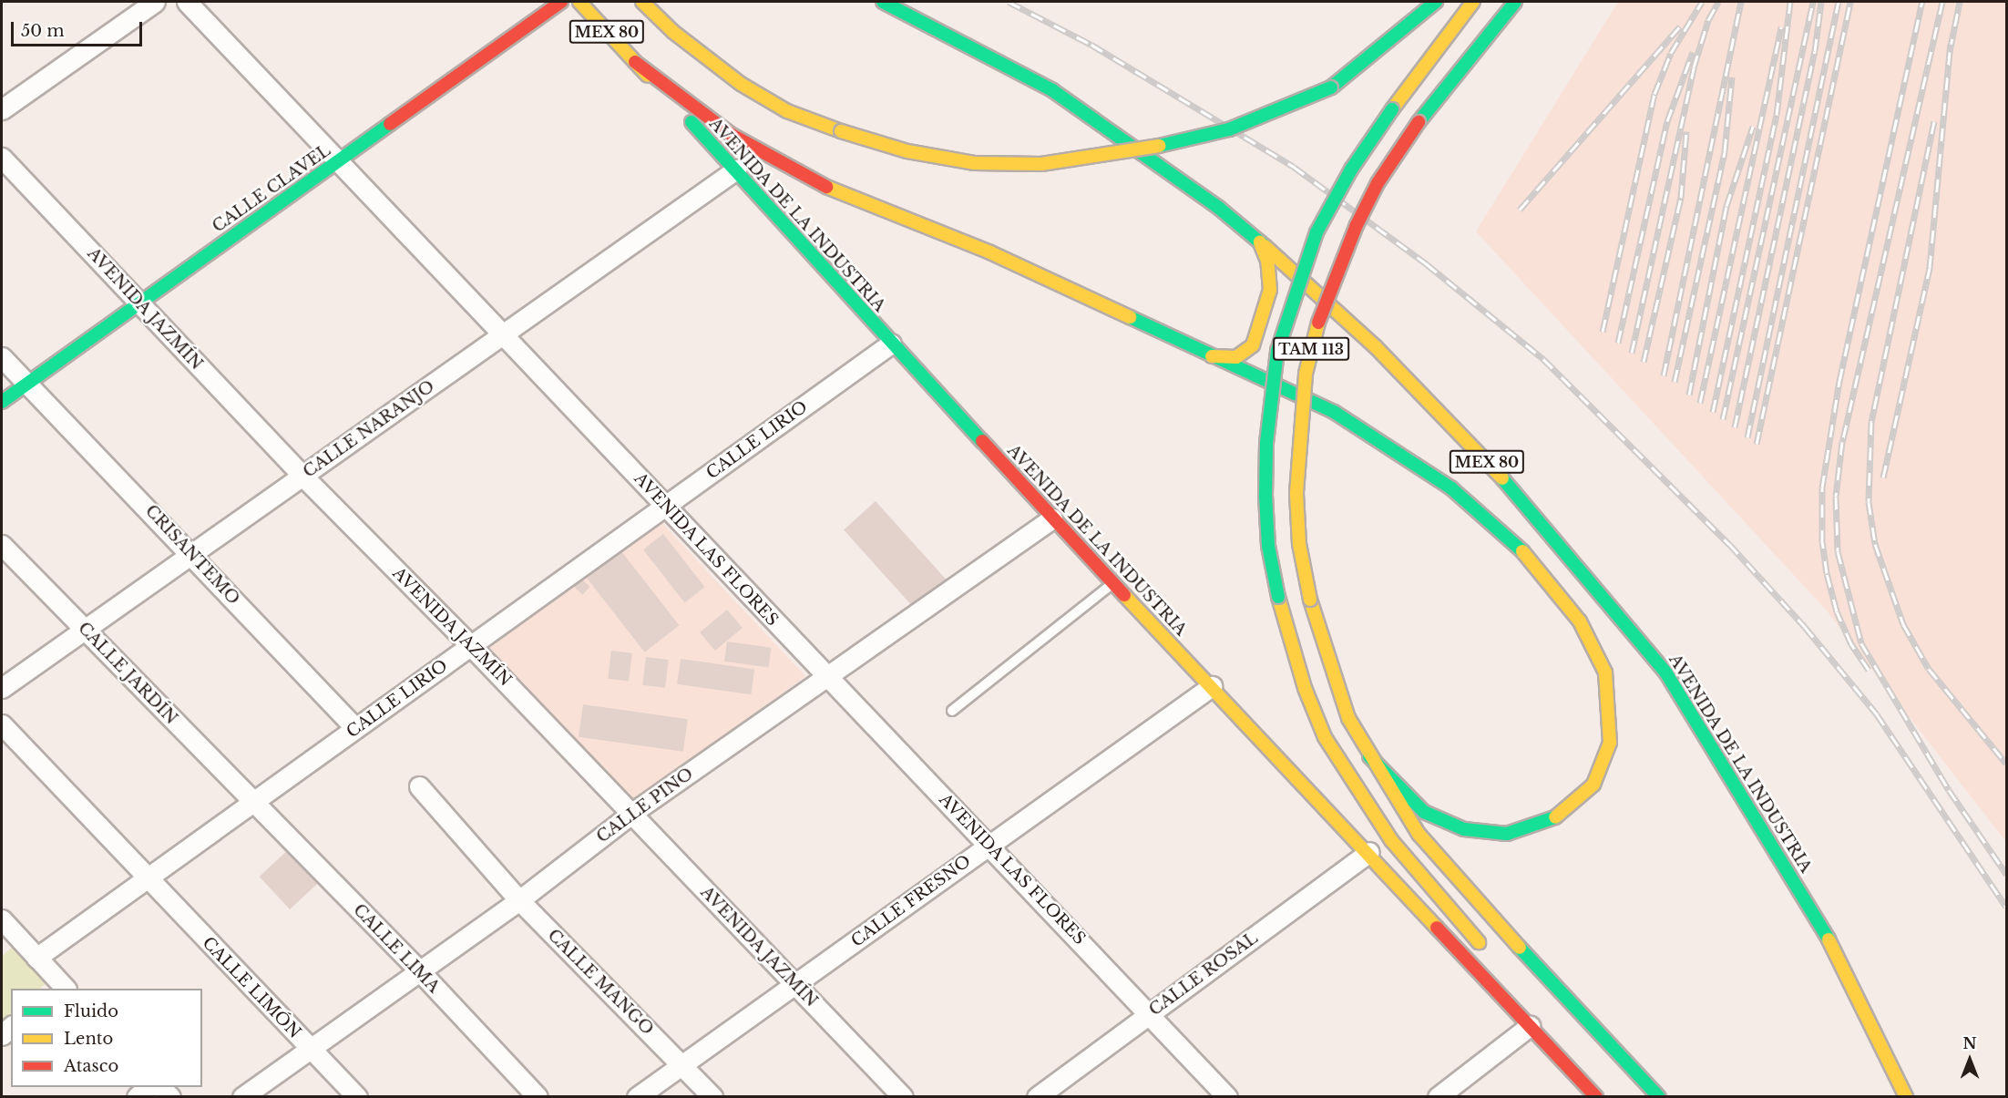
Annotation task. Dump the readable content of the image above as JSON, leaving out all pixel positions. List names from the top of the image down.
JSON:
{
  "streets": {
    "main road": [
      "MEX 80",
      "CALLE CLAVEL",
      "AVENIDA DE LA INDUSTRIA",
      "TAM 113"
    ],
    "street": [
      "AVENIDA JAZMÍN",
      "CALLE NARANJO",
      "CALLE LIRIO",
      "AVENIDA LAS FLORES",
      "CRISANTEMO",
      "CALLE JARDÍN",
      "CALLE PINO",
      "CALLE FRESNO",
      "CALLE LIMA",
      "CALLE ROSAL",
      "CALLE MANGO",
      "CALLE LIMÓN"
    ]
  },
  "crossings": [
    ["CALLE CLAVEL", "AVENIDA JAZMÍN"],
    ["CALLE CLAVEL", "AVENIDA LAS FLORES"],
    ["CALLE CLAVEL", "CRISANTEMO"],
    ["AVENIDA DE LA INDUSTRIA", "CALLE NARANJO"],
    ["AVENIDA DE LA INDUSTRIA", "CALLE LIRIO"],
    ["AVENIDA DE LA INDUSTRIA", "CALLE PINO"],
    ["AVENIDA DE LA INDUSTRIA", "CALLE FRESNO"],
    ["AVENIDA DE LA INDUSTRIA", "CALLE ROSAL"],
    ["AVENIDA JAZMÍN", "CALLE NARANJO"],
    ["AVENIDA JAZMÍN", "CALLE LIRIO"],
    ["AVENIDA JAZMÍN", "CALLE PINO"],
    ["AVENIDA JAZMÍN", "CALLE FRESNO"],
    ["CALLE NARANJO", "AVENIDA LAS FLORES"],
    ["CALLE NARANJO", "CRISANTEMO"],
    ["CALLE NARANJO", "CALLE JARDÍN"],
    ["CALLE LIRIO", "AVENIDA LAS FLORES"],
    ["CALLE LIRIO", "CRISANTEMO"],
    ["CALLE LIRIO", "CALLE JARDÍN"],
    ["CALLE LIRIO", "CALLE LIMA"],
    ["CALLE LIRIO", "CALLE LIMÓN"],
    ["AVENIDA LAS FLORES", "CALLE PINO"],
    ["AVENIDA LAS FLORES", "CALLE FRESNO"],
    ["AVENIDA LAS FLORES", "CALLE ROSAL"],
    ["CALLE JARDÍN", "CALLE LIMA"],
    ["CALLE PINO", "CALLE LIMA"],
    ["CALLE PINO", "CALLE MANGO"],
    ["CALLE PINO", "CALLE LIMÓN"],
    ["CALLE FRESNO", "CALLE MANGO"]
  ],
  "legend": ["Fluido", "Lento", "Atasco"],
  "scale_bar": "50 m",
  "north": "top"
}
